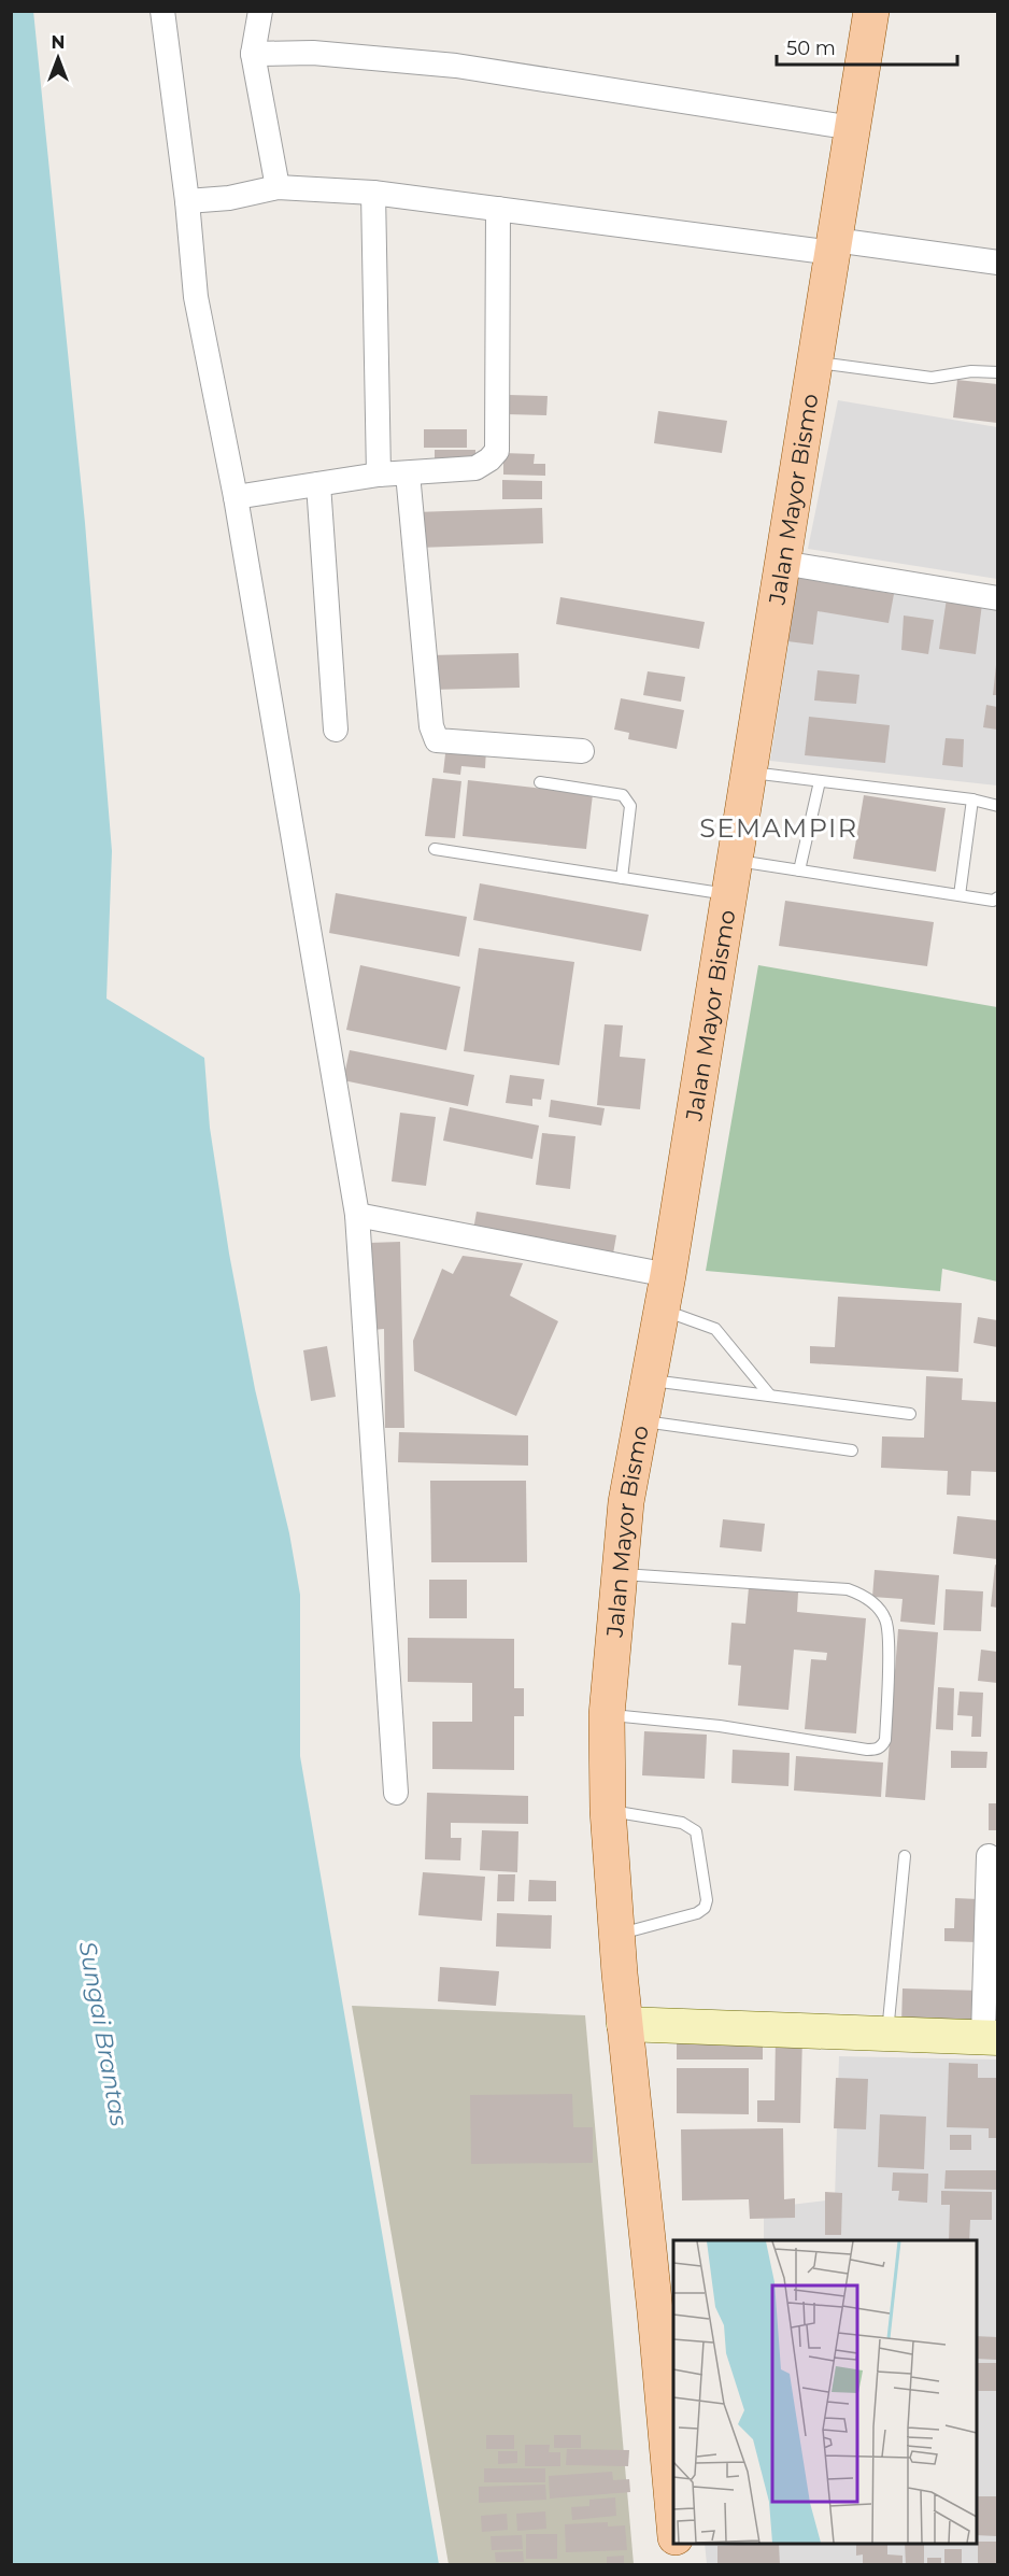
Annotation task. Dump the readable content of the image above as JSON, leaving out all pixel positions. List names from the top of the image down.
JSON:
{
  "streets": {
    "main road": ["Jalan Mayor Bismo"]
  },
  "districts": ["SEMAMPIR"],
  "water": ["Sungai Brantas"],
  "scale_bar": "50 m",
  "north": "top"
}
